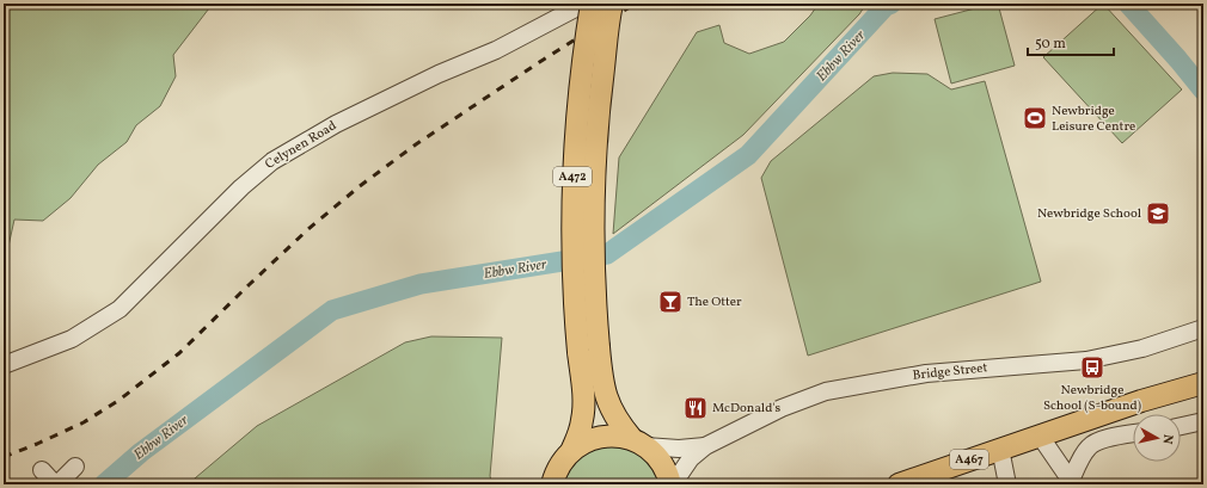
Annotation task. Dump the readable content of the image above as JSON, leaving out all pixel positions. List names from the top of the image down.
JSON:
{
  "streets": {
    "main road": ["A472", "A467"],
    "street": ["Celynen Road", "Bridge Street"]
  },
  "crossings": [
    ["A472", "Bridge Street"]
  ],
  "water": ["Ebbw River"],
  "places": {
    "sports": ["Newbridge Leisure Centre"],
    "school or university": ["Newbridge School"],
    "bar": ["The Otter"],
    "bus stop": ["Newbridge School (S-bound)"],
    "restaurant": ["McDonald's"]
  },
  "scale_bar": "50 m",
  "north": "right"
}
